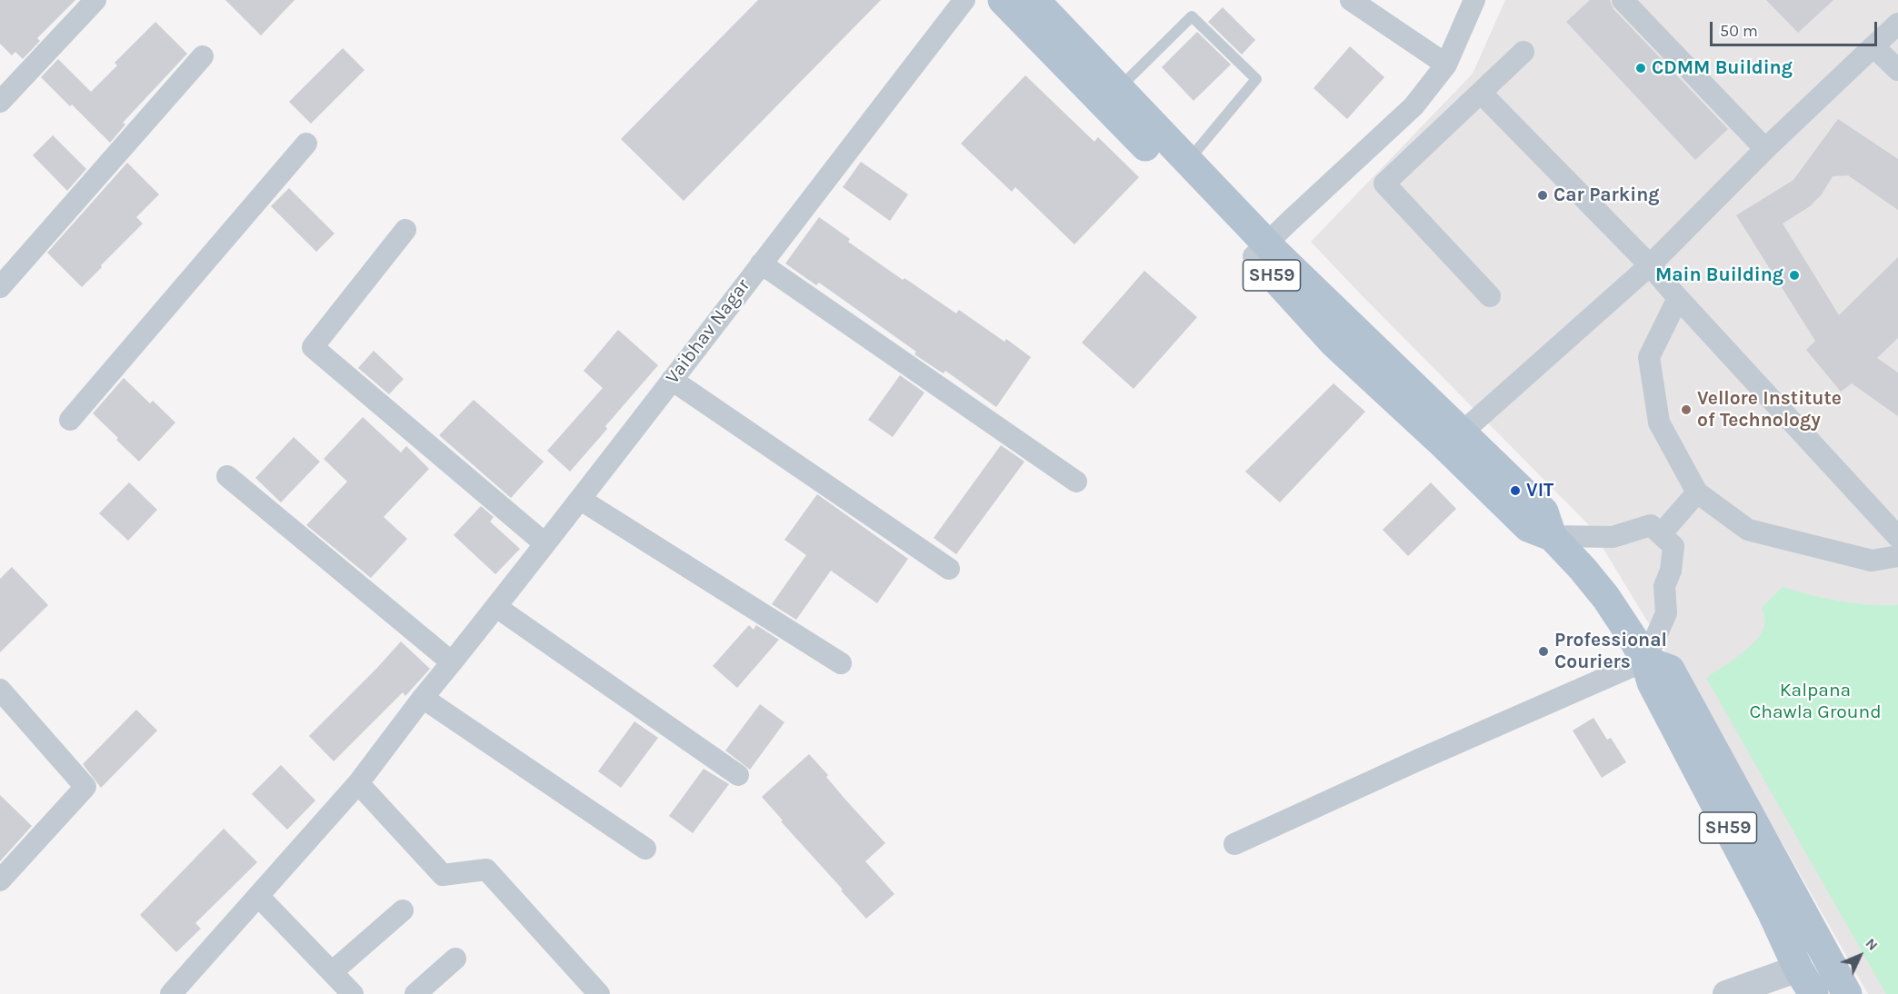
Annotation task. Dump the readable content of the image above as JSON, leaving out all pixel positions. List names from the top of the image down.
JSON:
{
  "streets": {
    "main road": ["SH59"],
    "street": ["Vaibhav Nagar"]
  },
  "parks": ["Kalpana Chawla Ground"],
  "places": [
    "CDMM Building",
    "Car Parking",
    "Main Building",
    "Vellore Institute of Technology",
    "VIT",
    "Professional Couriers"
  ],
  "scale_bar": "50 m",
  "north": "top right"
}
